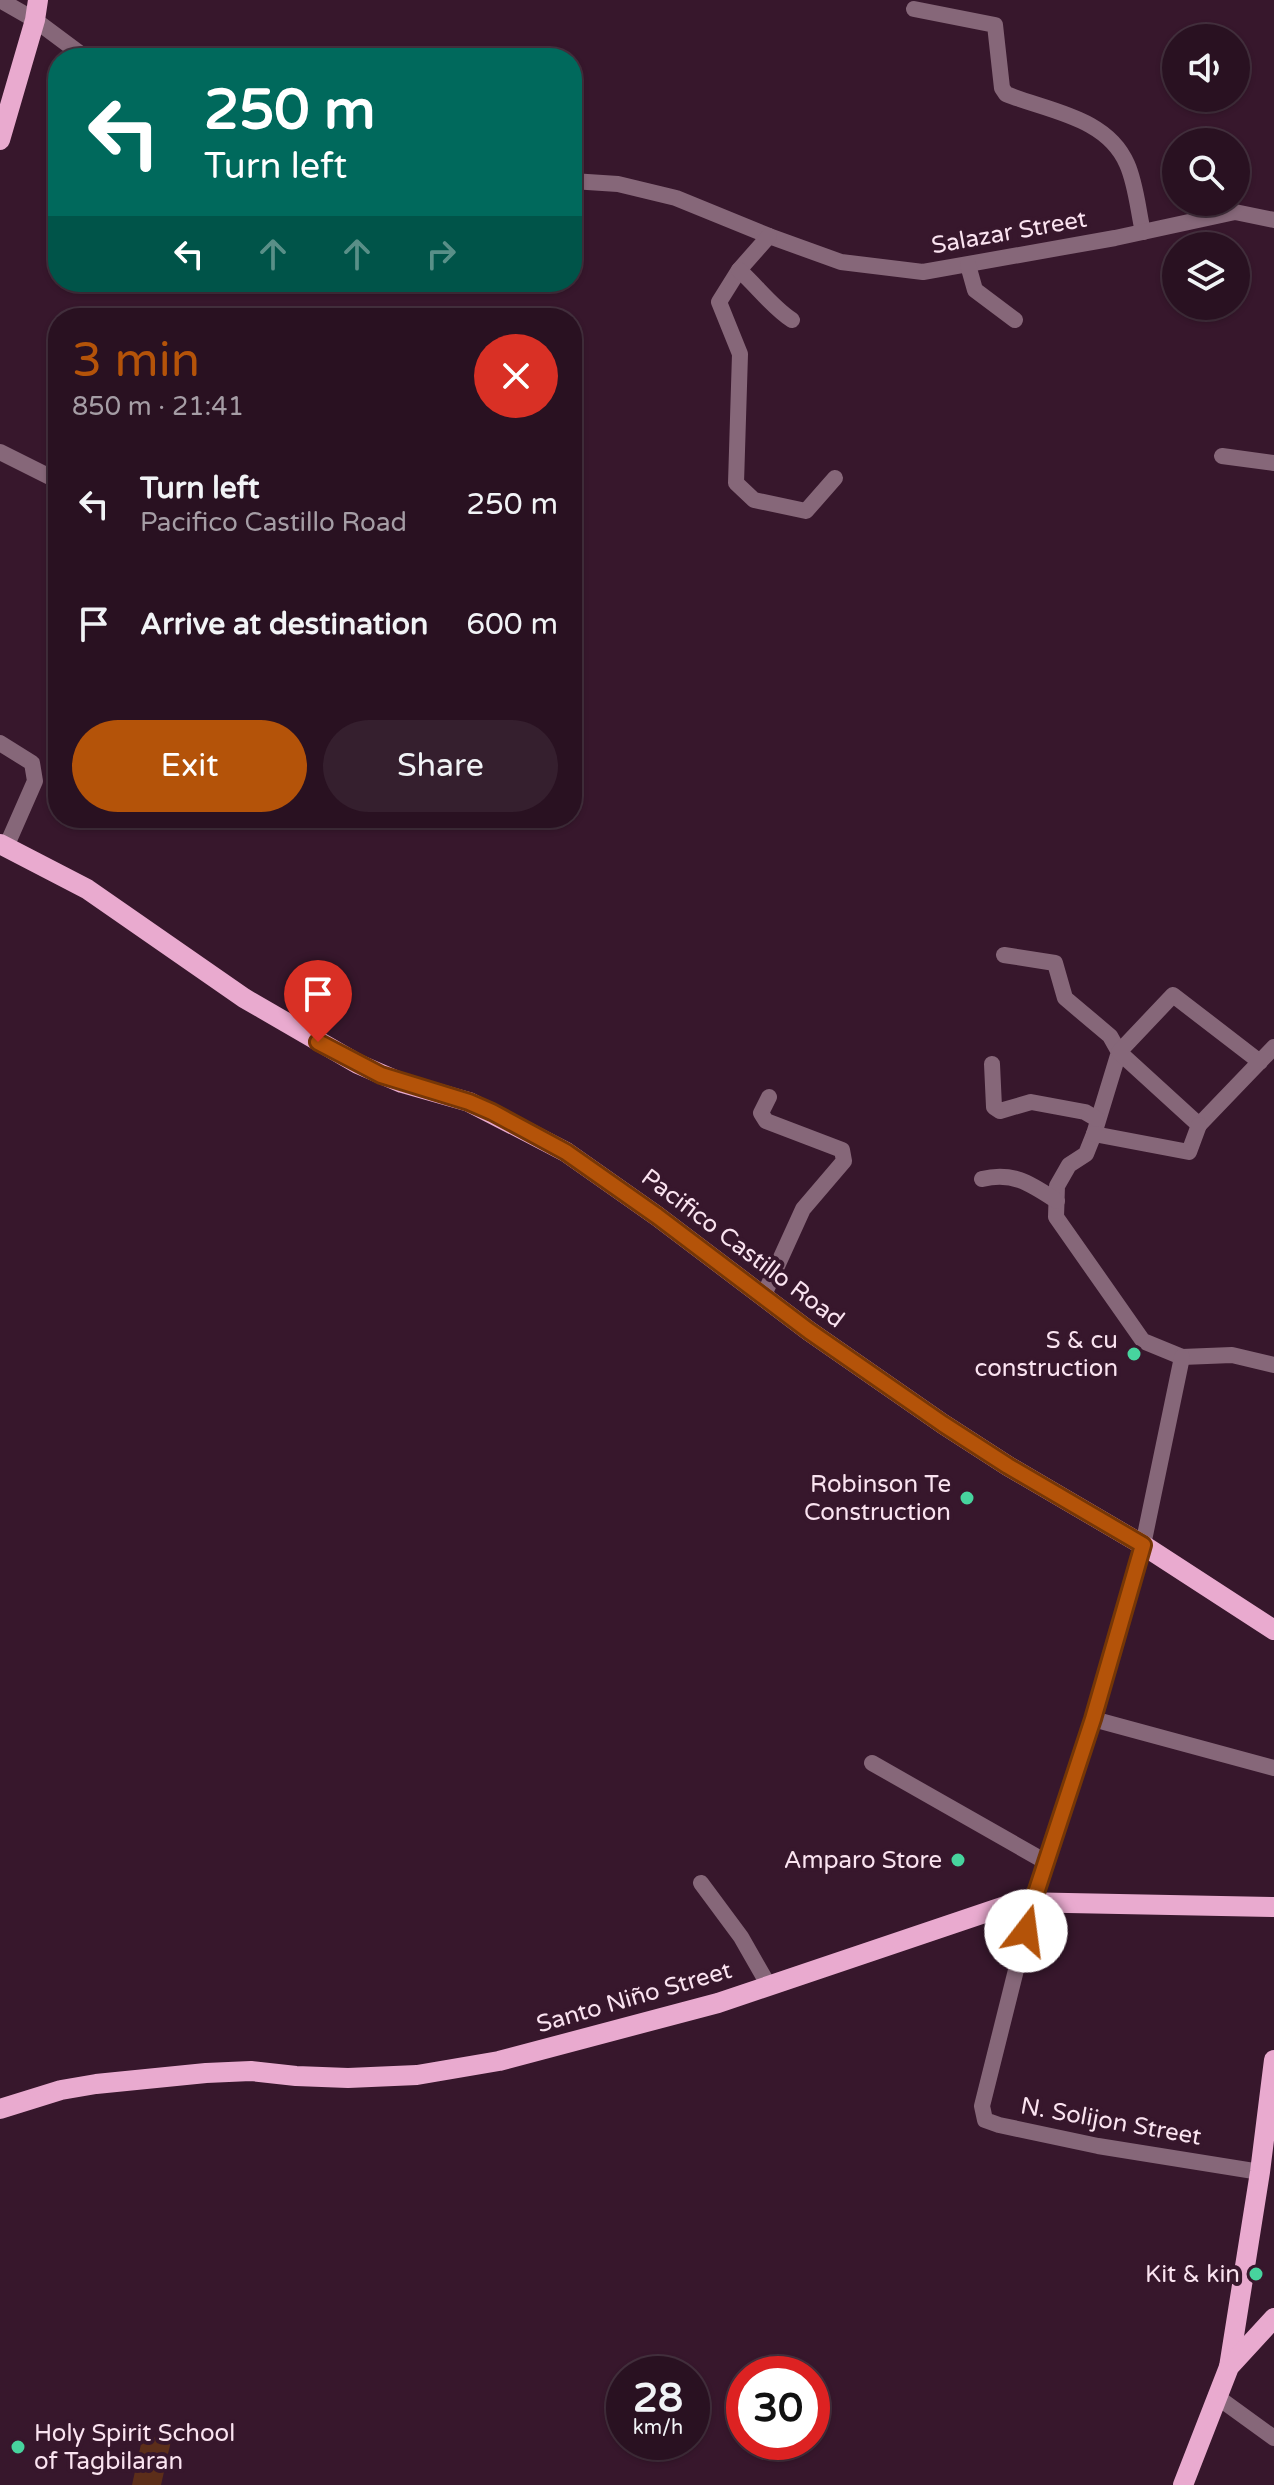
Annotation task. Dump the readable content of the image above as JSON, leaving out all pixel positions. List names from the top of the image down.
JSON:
{
  "streets": {
    "main road": ["Pacifico Castillo Road", "Santo Niño Street"],
    "street": ["Salazar Street", "N. Solijon Street"]
  },
  "crossings": [
    ["Santo Niño Street", "N. Solijon Street"]
  ],
  "places": [
    "S & cu construction",
    "Robinson Te Construction",
    "Amparo Store",
    "Kit & kin",
    "Holy Spirit School of Tagbilaran"
  ],
  "page": {
    "turn": ["250 m", "Turn left"],
    "heading": ["3 min", "850 m · 21:41"],
    "list": [
      {
        "name": "Turn left",
        "note": "Pacifico Castillo Road",
        "value": "250 m"
      },
      {
        "name": "Arrive at destination",
        "value": "600 m"
      }
    ],
    "buttons": ["Exit", "Share"],
    "speed": "28 km/h",
    "limit": "30"
  }
}
